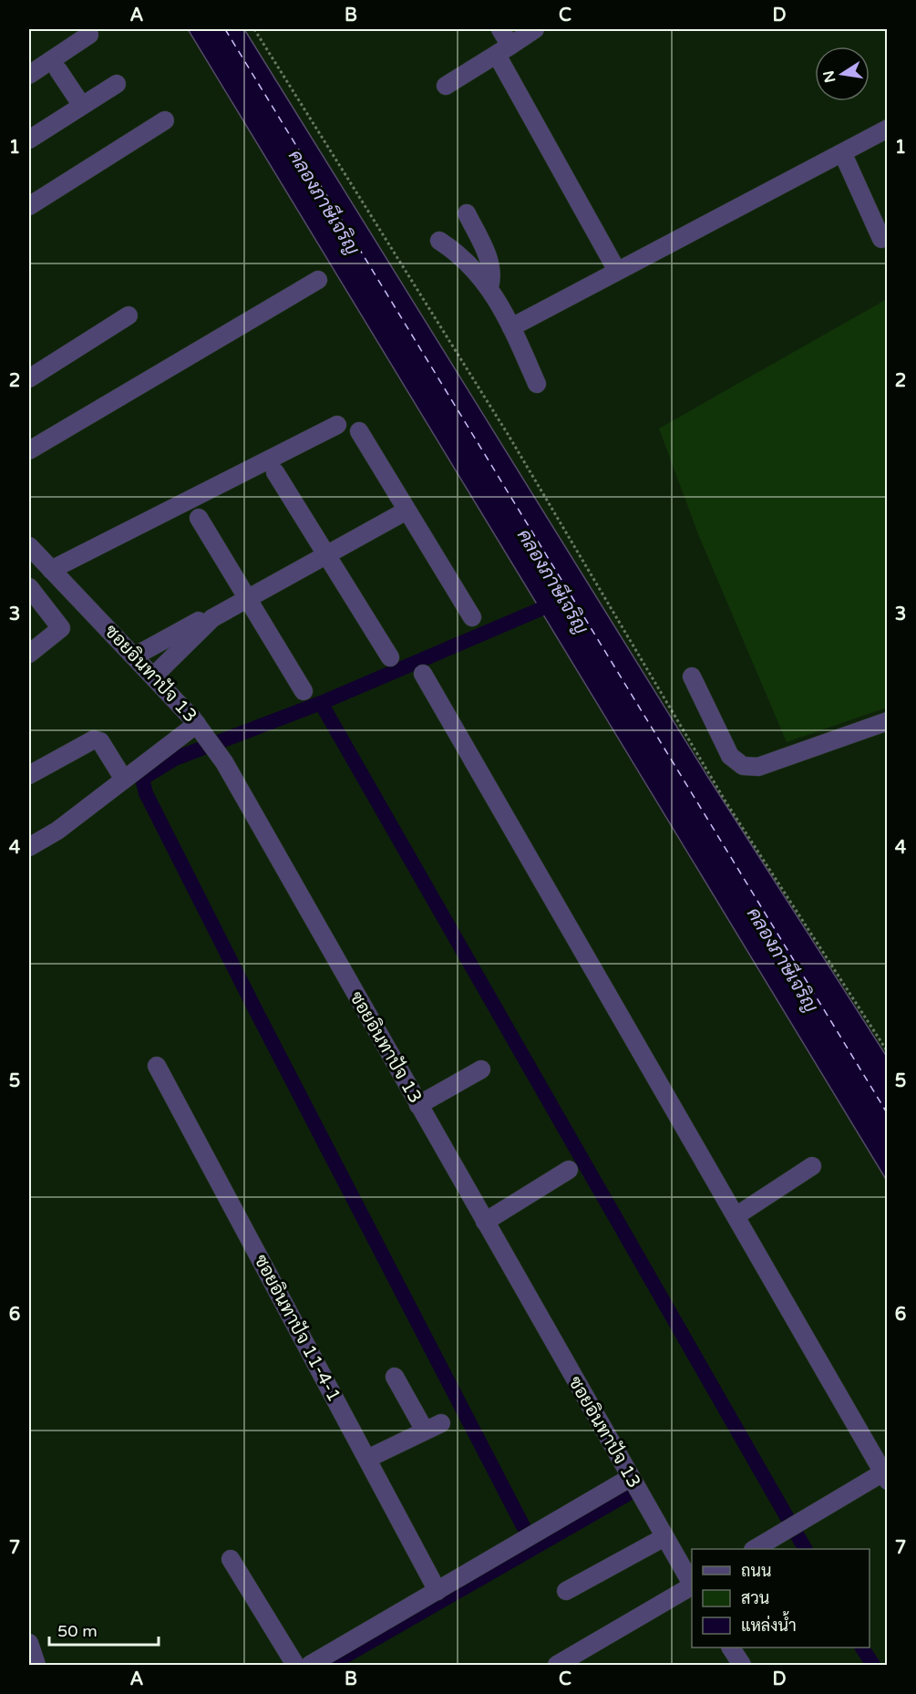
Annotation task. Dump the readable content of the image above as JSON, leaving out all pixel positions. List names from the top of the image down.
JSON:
{
  "streets": {
    "street": ["ซอยอินทาปัจ 13", "ซอยอินทาปัจ 11-4-1"]
  },
  "water": ["คลองภาษีเจริญ"],
  "legend": ["ถนน", "สวน", "แหล่งน้ำ"],
  "scale_bar": "50 m",
  "north": "left",
  "grid": {
    "columns": [
      "A",
      "B",
      "C",
      "D"
    ],
    "rows": [
      "1",
      "2",
      "3",
      "4",
      "5",
      "6",
      "7"
    ]
  }
}
